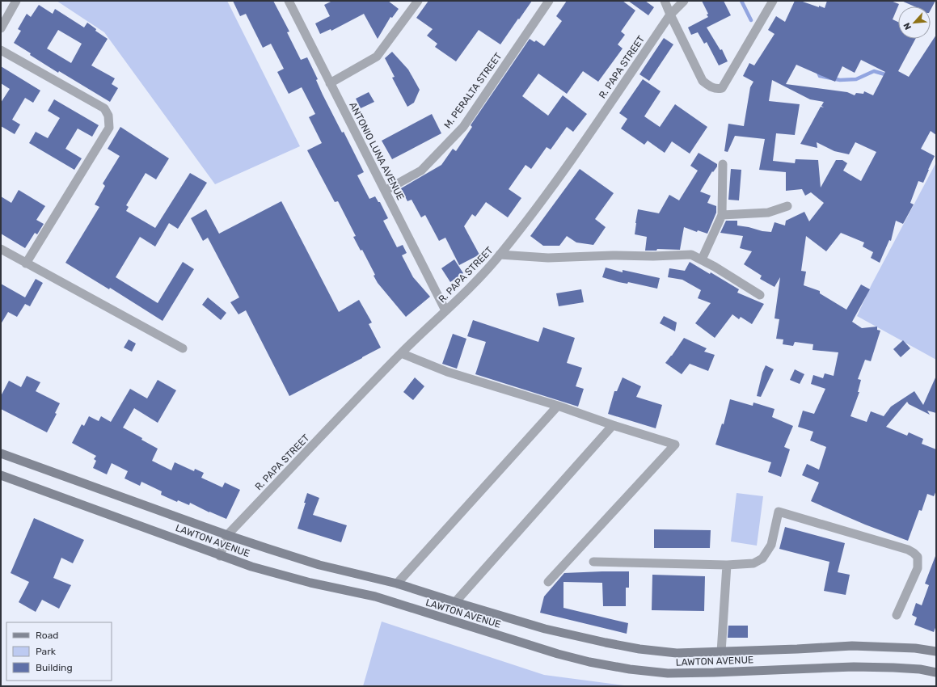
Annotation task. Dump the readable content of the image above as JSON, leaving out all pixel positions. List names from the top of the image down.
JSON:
{
  "streets": {
    "main road": ["LAWTON AVENUE"],
    "street": ["R. PAPA STREET", "M. PERALTA STREET", "ANTONIO LUNA AVENUE"]
  },
  "crossings": [
    ["R. PAPA STREET", "ANTONIO LUNA AVENUE"],
    ["R. PAPA STREET", "LAWTON AVENUE"],
    ["M. PERALTA STREET", "ANTONIO LUNA AVENUE"]
  ],
  "legend": ["Road", "Park", "Building"],
  "north": "bottom left"
}
